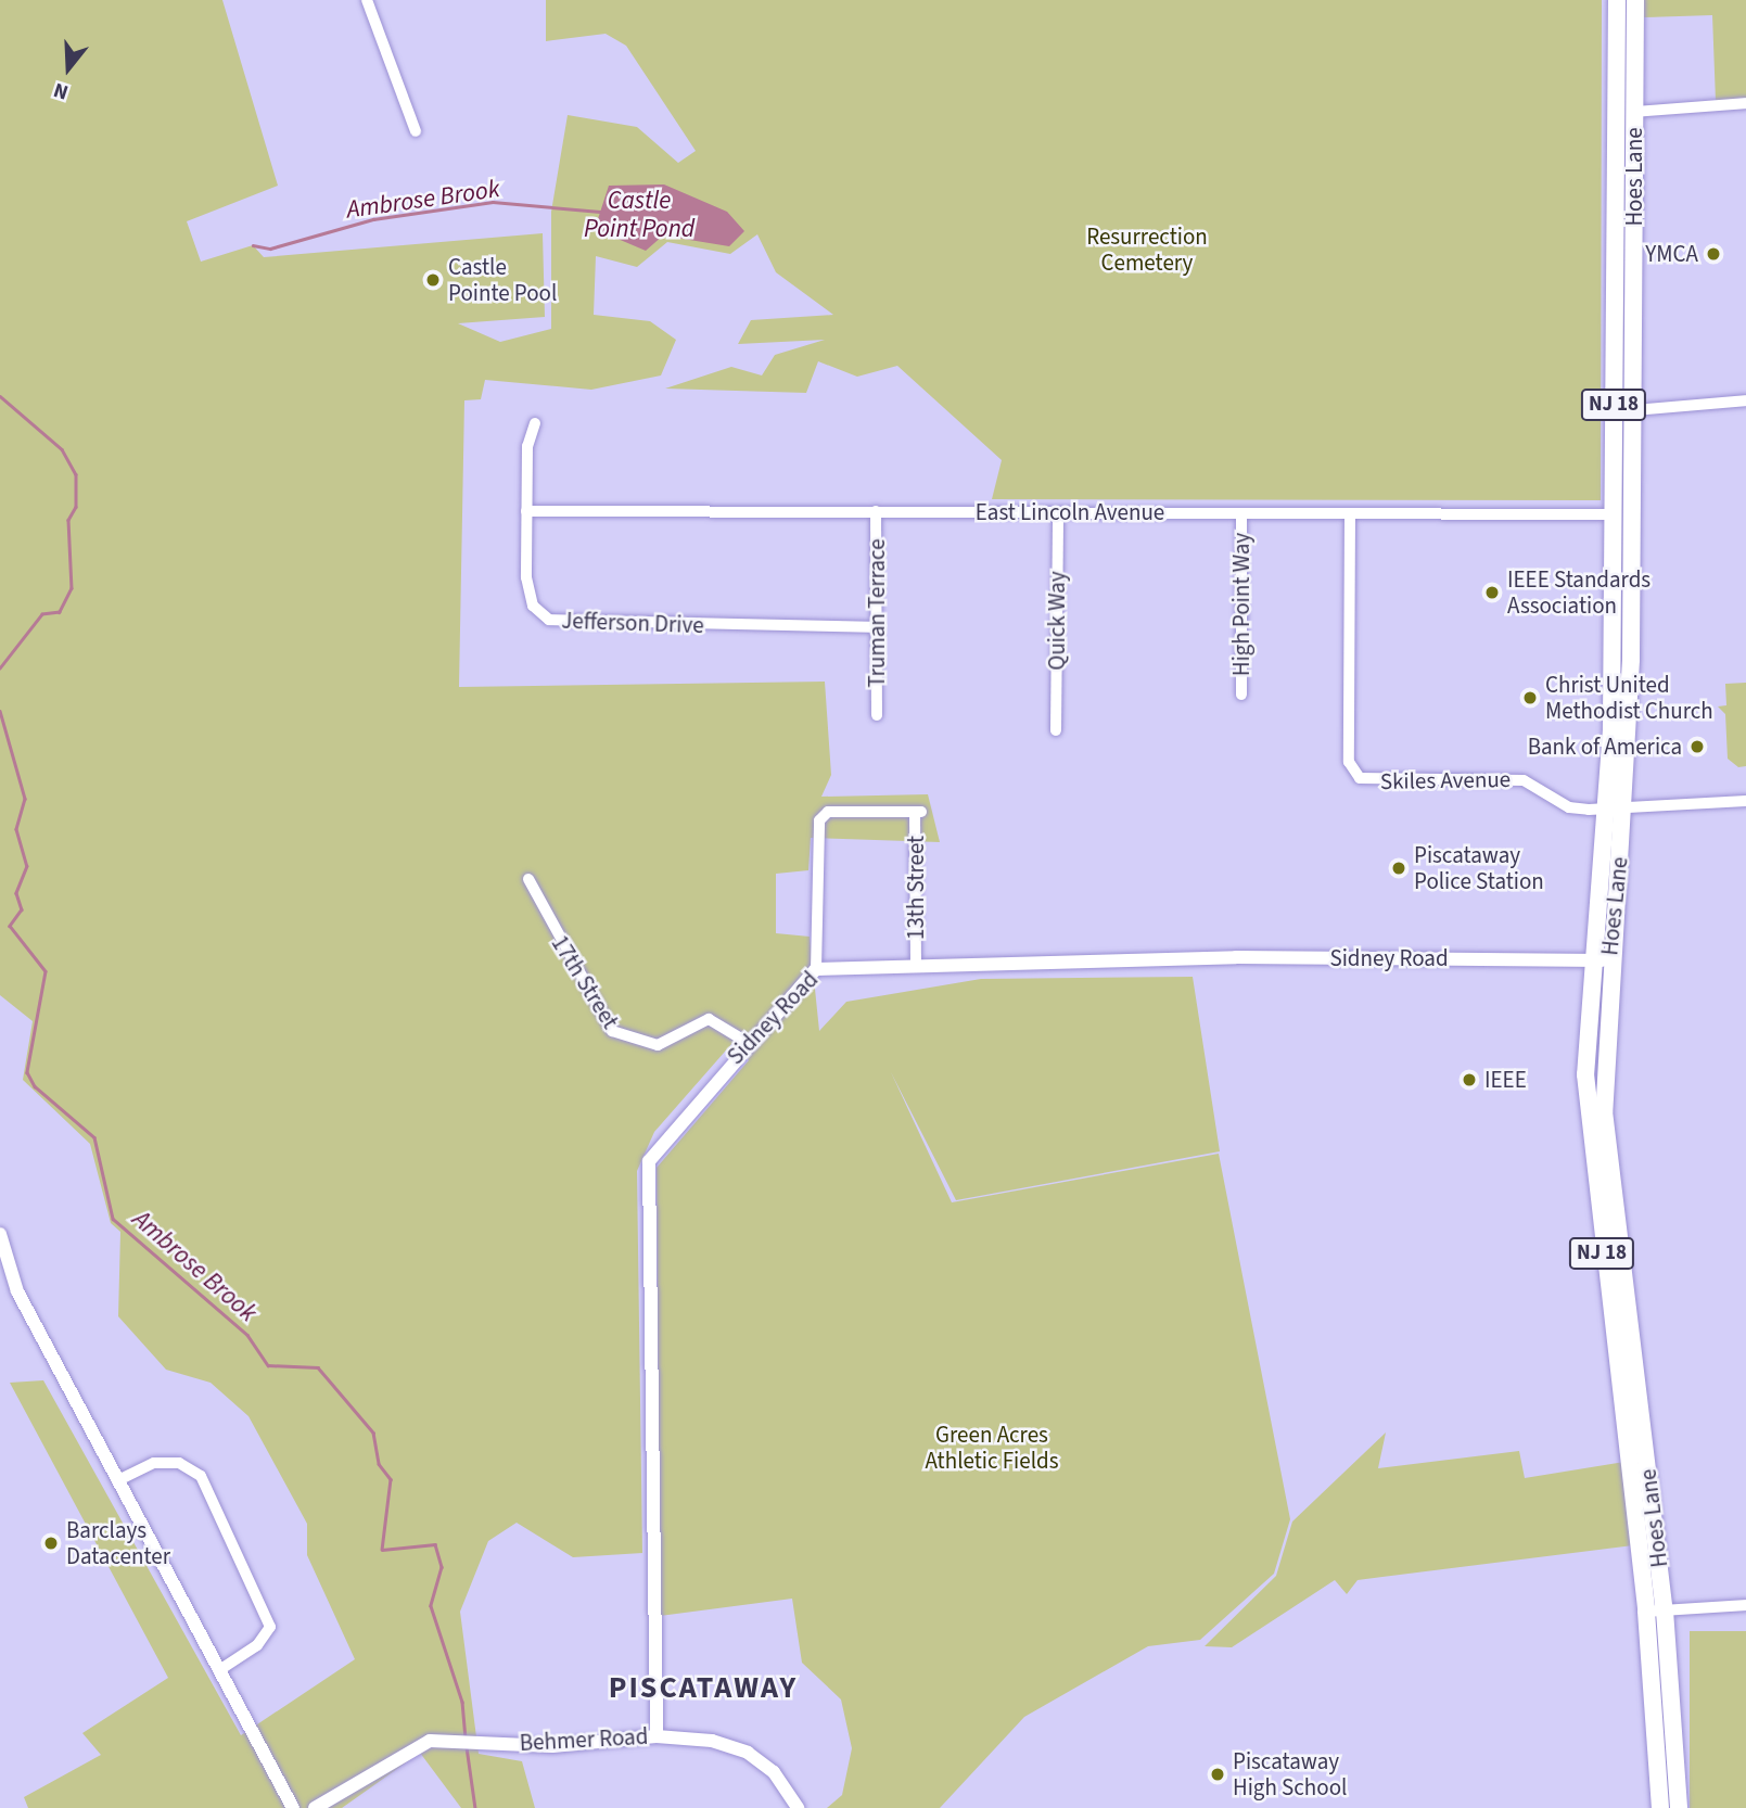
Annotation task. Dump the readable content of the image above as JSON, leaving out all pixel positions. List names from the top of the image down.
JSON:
{
  "streets": {
    "highway": ["Hoes Lane", "NJ 18"],
    "street": [
      "East Lincoln Avenue",
      "High Point Way",
      "Truman Terrace",
      "Quick Way",
      "Jefferson Drive",
      "Skiles Avenue",
      "13th Street",
      "Sidney Road",
      "17th Street",
      "Behmer Road"
    ]
  },
  "crossings": [
    ["Hoes Lane", "East Lincoln Avenue"],
    ["Hoes Lane", "Skiles Avenue"],
    ["Hoes Lane", "Sidney Road"],
    ["East Lincoln Avenue", "High Point Way"],
    ["East Lincoln Avenue", "Truman Terrace"],
    ["East Lincoln Avenue", "Quick Way"],
    ["East Lincoln Avenue", "Jefferson Drive"],
    ["East Lincoln Avenue", "Skiles Avenue"],
    ["Truman Terrace", "Jefferson Drive"],
    ["13th Street", "Sidney Road"],
    ["Sidney Road", "17th Street"],
    ["Sidney Road", "Behmer Road"]
  ],
  "districts": ["PISCATAWAY"],
  "water": ["Ambrose Brook", "Castle Point Pond"],
  "parks": ["Resurrection Cemetery", "Green Acres Athletic Fields"],
  "places": [
    "YMCA",
    "Castle Pointe Pool",
    "IEEE Standards Association",
    "Christ United Methodist Church",
    "Bank of America",
    "Piscataway Police Station",
    "IEEE",
    "Barclays Datacenter",
    "Piscataway High School"
  ],
  "north": "bottom"
}
